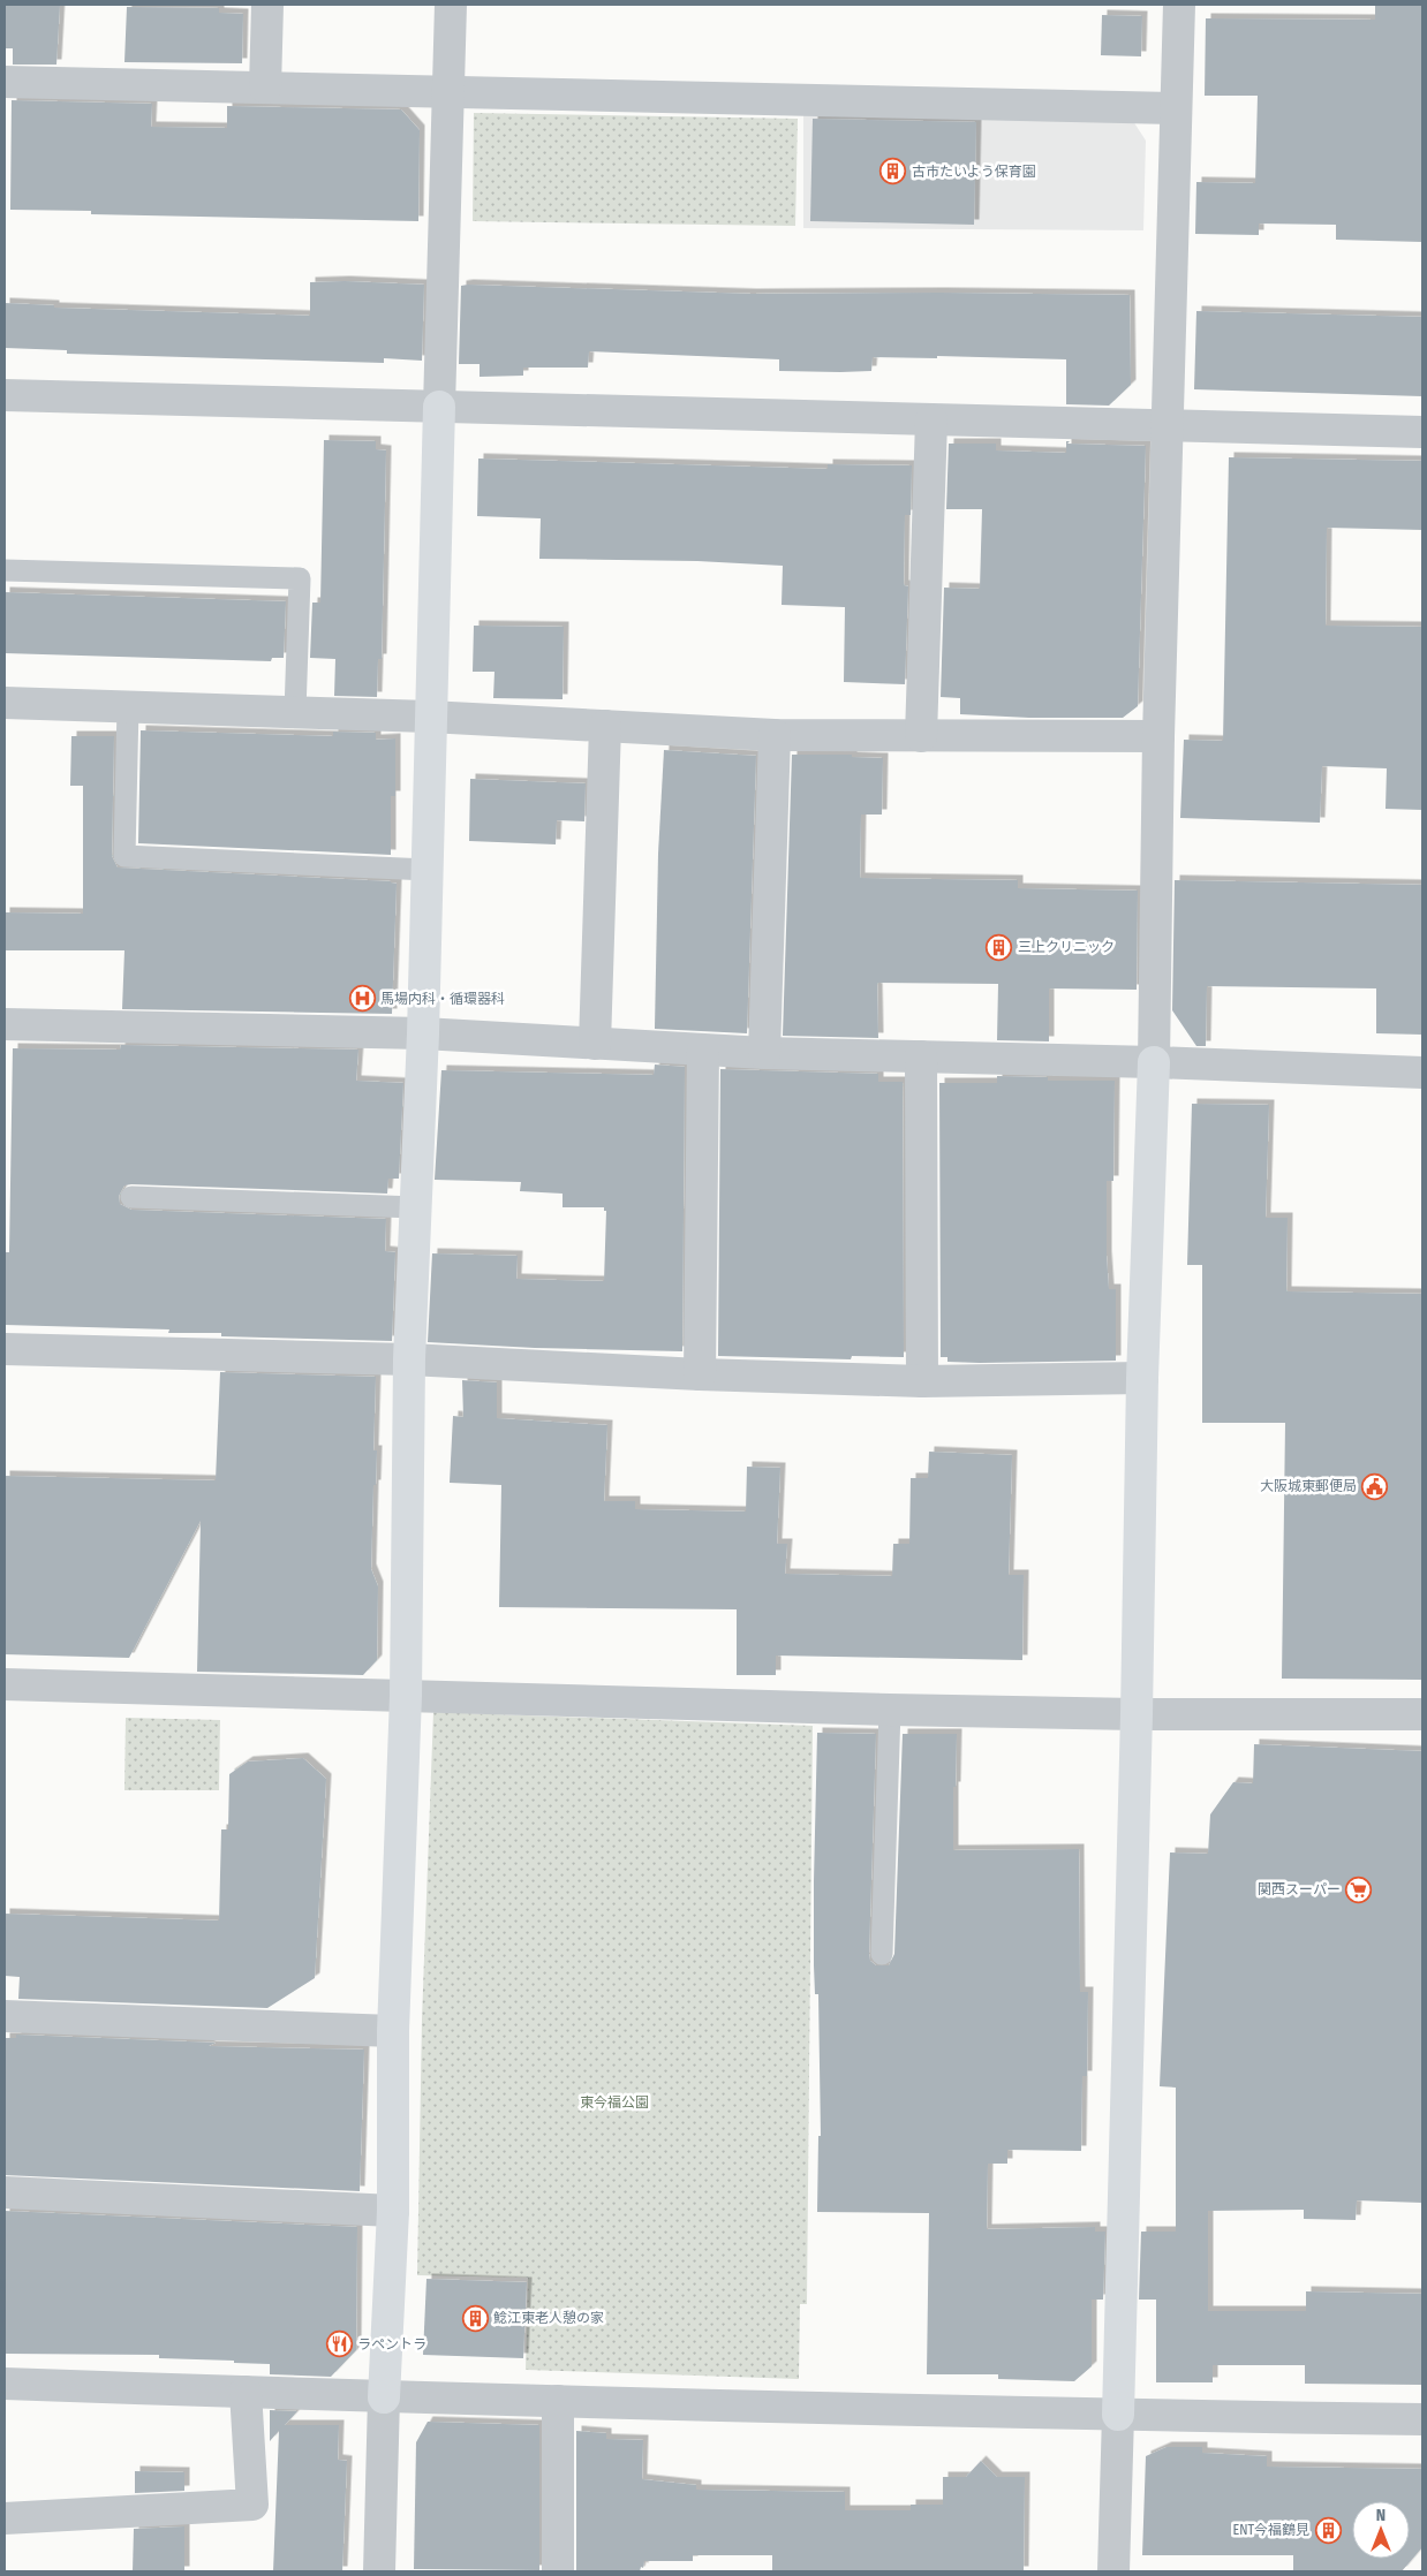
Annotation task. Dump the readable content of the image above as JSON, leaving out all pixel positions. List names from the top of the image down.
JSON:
{
  "parks": ["東今福公園"],
  "places": {
    "building": [
      "古市たいよう保育園",
      "三上クリニック",
      "鯰江東老人憩の家",
      "ENT今福鶴見"
    ],
    "hospital": ["馬場内科・循環器科"],
    "public building": ["大阪城東郵便局"],
    "supermarket": ["関西スーパー"],
    "restaurant": ["ラペントラ"]
  },
  "north": "top"
}
